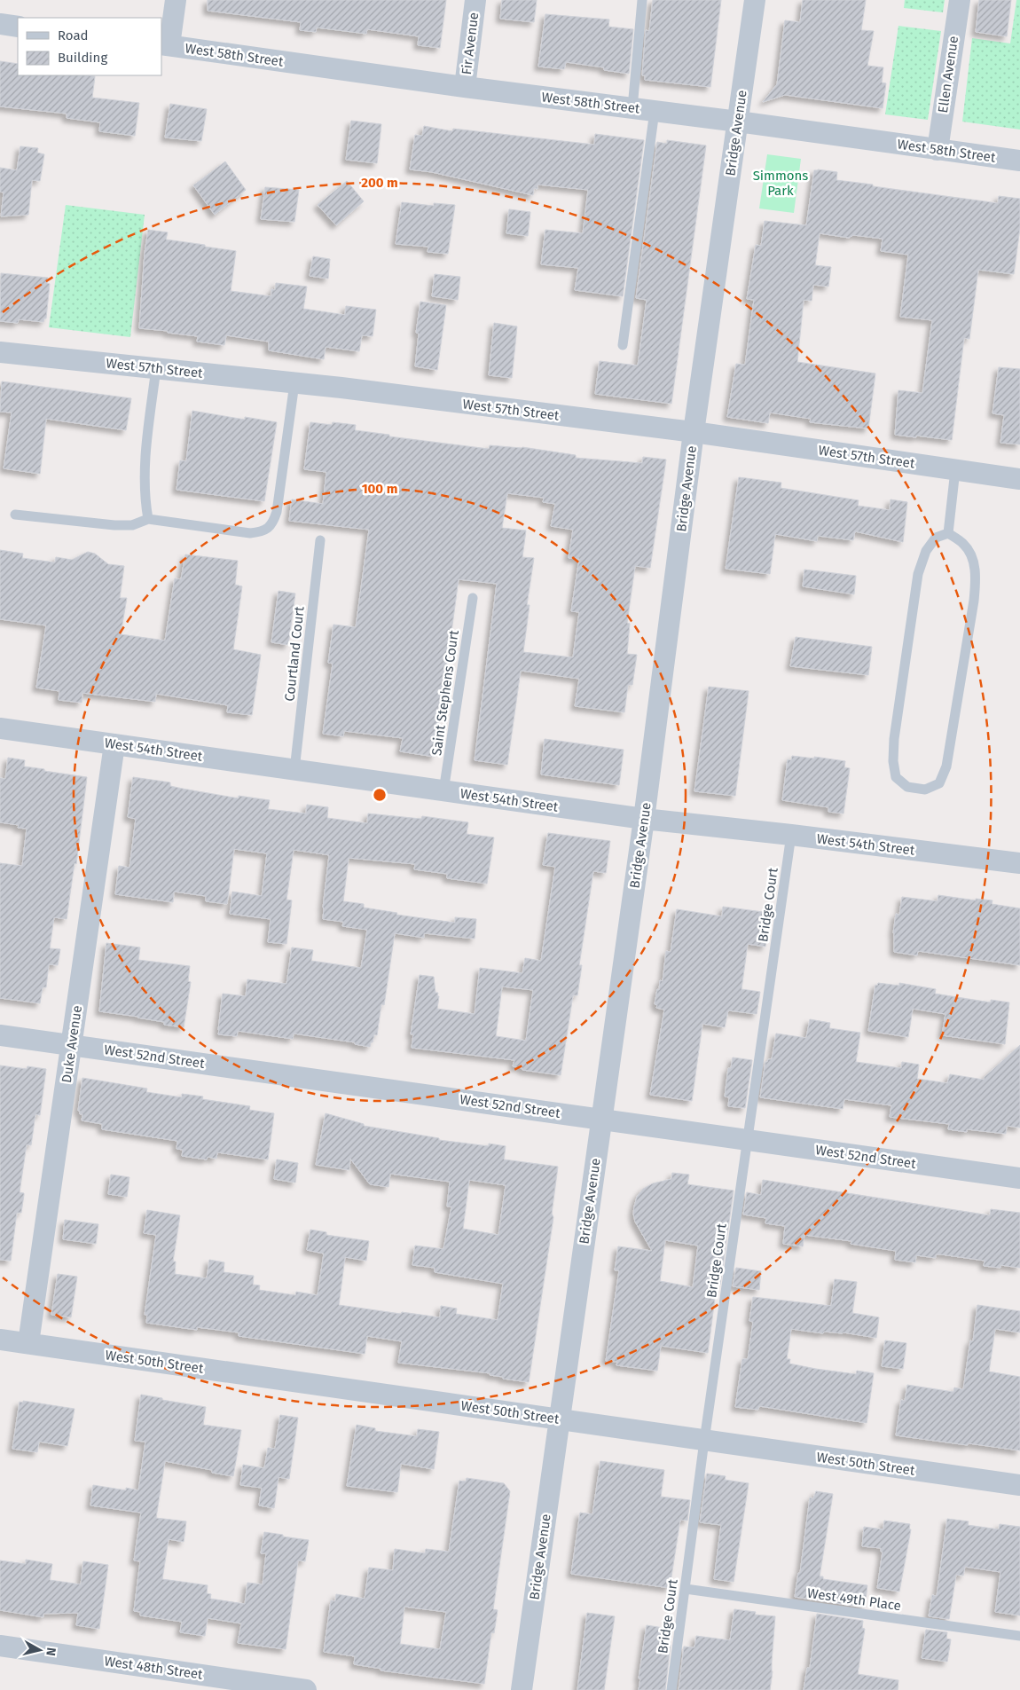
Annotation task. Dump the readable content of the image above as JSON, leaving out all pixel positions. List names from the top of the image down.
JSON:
{
  "streets": {
    "street": [
      "Fir Avenue",
      "West 58th Street",
      "Ellen Avenue",
      "Bridge Avenue",
      "West 57th Street",
      "West 54th Street",
      "Duke Avenue",
      "West 52nd Street",
      "West 50th Street",
      "West 48th Street"
    ],
    "lane": [
      "Courtland Court",
      "Saint Stephens Court",
      "Bridge Court",
      "West 49th Place"
    ]
  },
  "crossings": [
    ["Fir Avenue", "West 58th Street"],
    ["West 58th Street", "Ellen Avenue"],
    ["West 58th Street", "Bridge Avenue"],
    ["Bridge Avenue", "West 57th Street"],
    ["Bridge Avenue", "West 54th Street"],
    ["Bridge Avenue", "West 52nd Street"],
    ["Bridge Avenue", "West 50th Street"],
    ["Courtland Court", "West 54th Street"],
    ["Saint Stephens Court", "West 54th Street"],
    ["West 54th Street", "Bridge Court"],
    ["West 54th Street", "Duke Avenue"],
    ["Bridge Court", "West 52nd Street"],
    ["Bridge Court", "West 50th Street"],
    ["Bridge Court", "West 49th Place"],
    ["Duke Avenue", "West 52nd Street"],
    ["Duke Avenue", "West 50th Street"]
  ],
  "parks": ["Simmons Park"],
  "legend": ["Road", "Building"],
  "north": "right",
  "rings": ["200 m", "100 m"]
}
